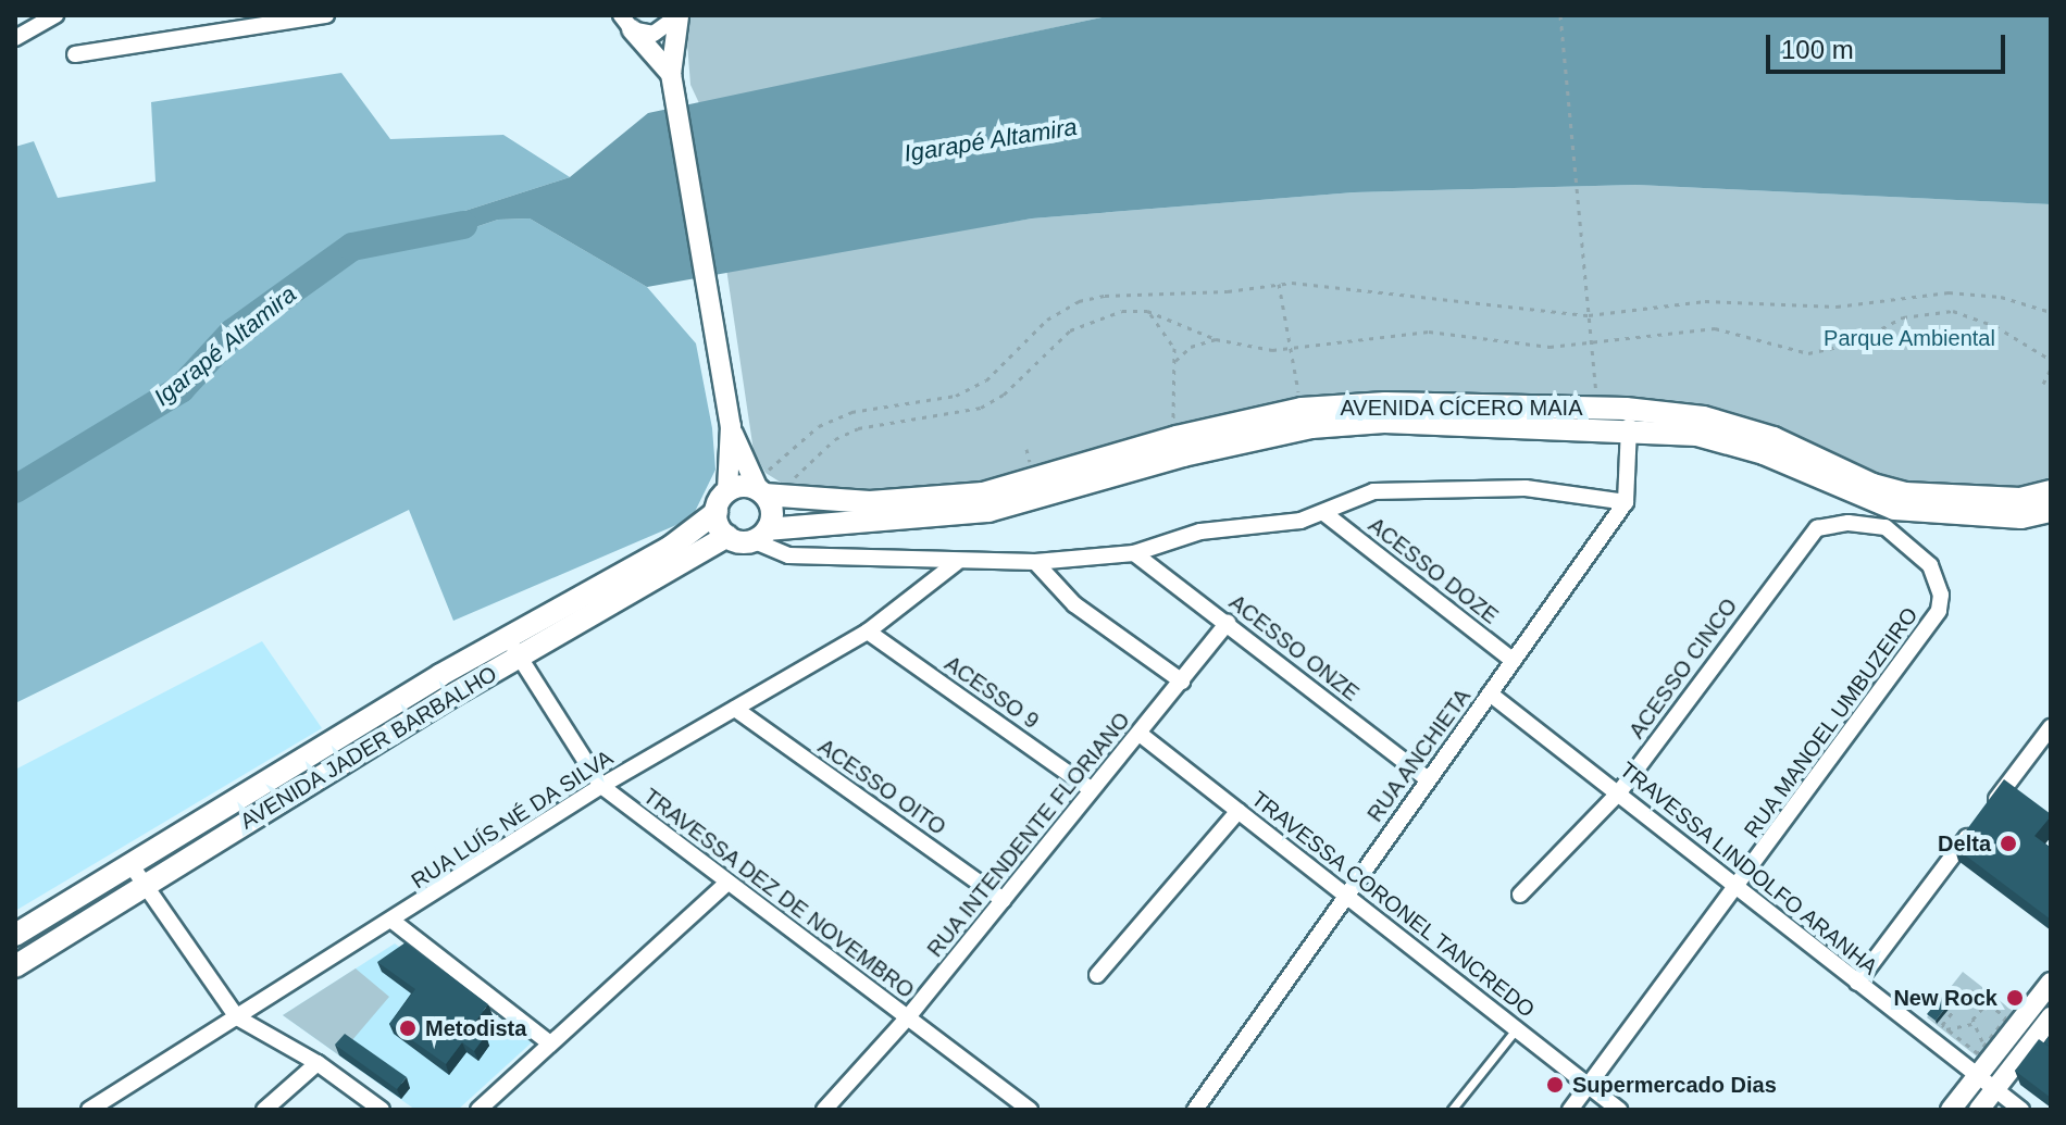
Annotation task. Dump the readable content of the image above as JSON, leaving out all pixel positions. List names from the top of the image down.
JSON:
{
  "streets": {
    "main road": ["AVENIDA CÍCERO MAIA", "AVENIDA JADER BARBALHO"],
    "street": [
      "ACESSO DOZE",
      "ACESSO ONZE",
      "ACESSO CINCO",
      "ACESSO 9",
      "RUA MANOEL UMBUZEIRO",
      "RUA ANCHIETA",
      "ACESSO OITO",
      "RUA LUÍS NÉ DA SILVA",
      "RUA INTENDENTE FLORIANO",
      "TRAVESSA LINDOLFO ARANHA",
      "TRAVESSA DEZ DE NOVEMBRO",
      "TRAVESSA CORONEL TANCREDO"
    ]
  },
  "crossings": [
    ["AVENIDA CÍCERO MAIA", "ACESSO CINCO"],
    ["AVENIDA CÍCERO MAIA", "RUA MANOEL UMBUZEIRO"],
    ["AVENIDA CÍCERO MAIA", "AVENIDA JADER BARBALHO"],
    ["ACESSO DOZE", "RUA ANCHIETA"],
    ["ACESSO ONZE", "RUA ANCHIETA"],
    ["ACESSO ONZE", "RUA INTENDENTE FLORIANO"],
    ["ACESSO CINCO", "RUA MANOEL UMBUZEIRO"],
    ["ACESSO CINCO", "TRAVESSA LINDOLFO ARANHA"],
    ["ACESSO 9", "RUA LUÍS NÉ DA SILVA"],
    ["ACESSO 9", "RUA INTENDENTE FLORIANO"],
    ["RUA MANOEL UMBUZEIRO", "TRAVESSA LINDOLFO ARANHA"],
    ["RUA MANOEL UMBUZEIRO", "TRAVESSA CORONEL TANCREDO"],
    ["AVENIDA JADER BARBALHO", "TRAVESSA DEZ DE NOVEMBRO"],
    ["RUA ANCHIETA", "TRAVESSA LINDOLFO ARANHA"],
    ["RUA ANCHIETA", "TRAVESSA CORONEL TANCREDO"],
    ["ACESSO OITO", "RUA LUÍS NÉ DA SILVA"],
    ["ACESSO OITO", "RUA INTENDENTE FLORIANO"],
    ["RUA LUÍS NÉ DA SILVA", "TRAVESSA DEZ DE NOVEMBRO"],
    ["RUA INTENDENTE FLORIANO", "TRAVESSA DEZ DE NOVEMBRO"],
    ["RUA INTENDENTE FLORIANO", "TRAVESSA CORONEL TANCREDO"]
  ],
  "water": ["Igarapé Altamira"],
  "parks": ["Parque Ambiental"],
  "places": [
    "Delta",
    "New Rock",
    "Metodista",
    "Supermercado Dias"
  ],
  "scale_bar": "100 m"
}
